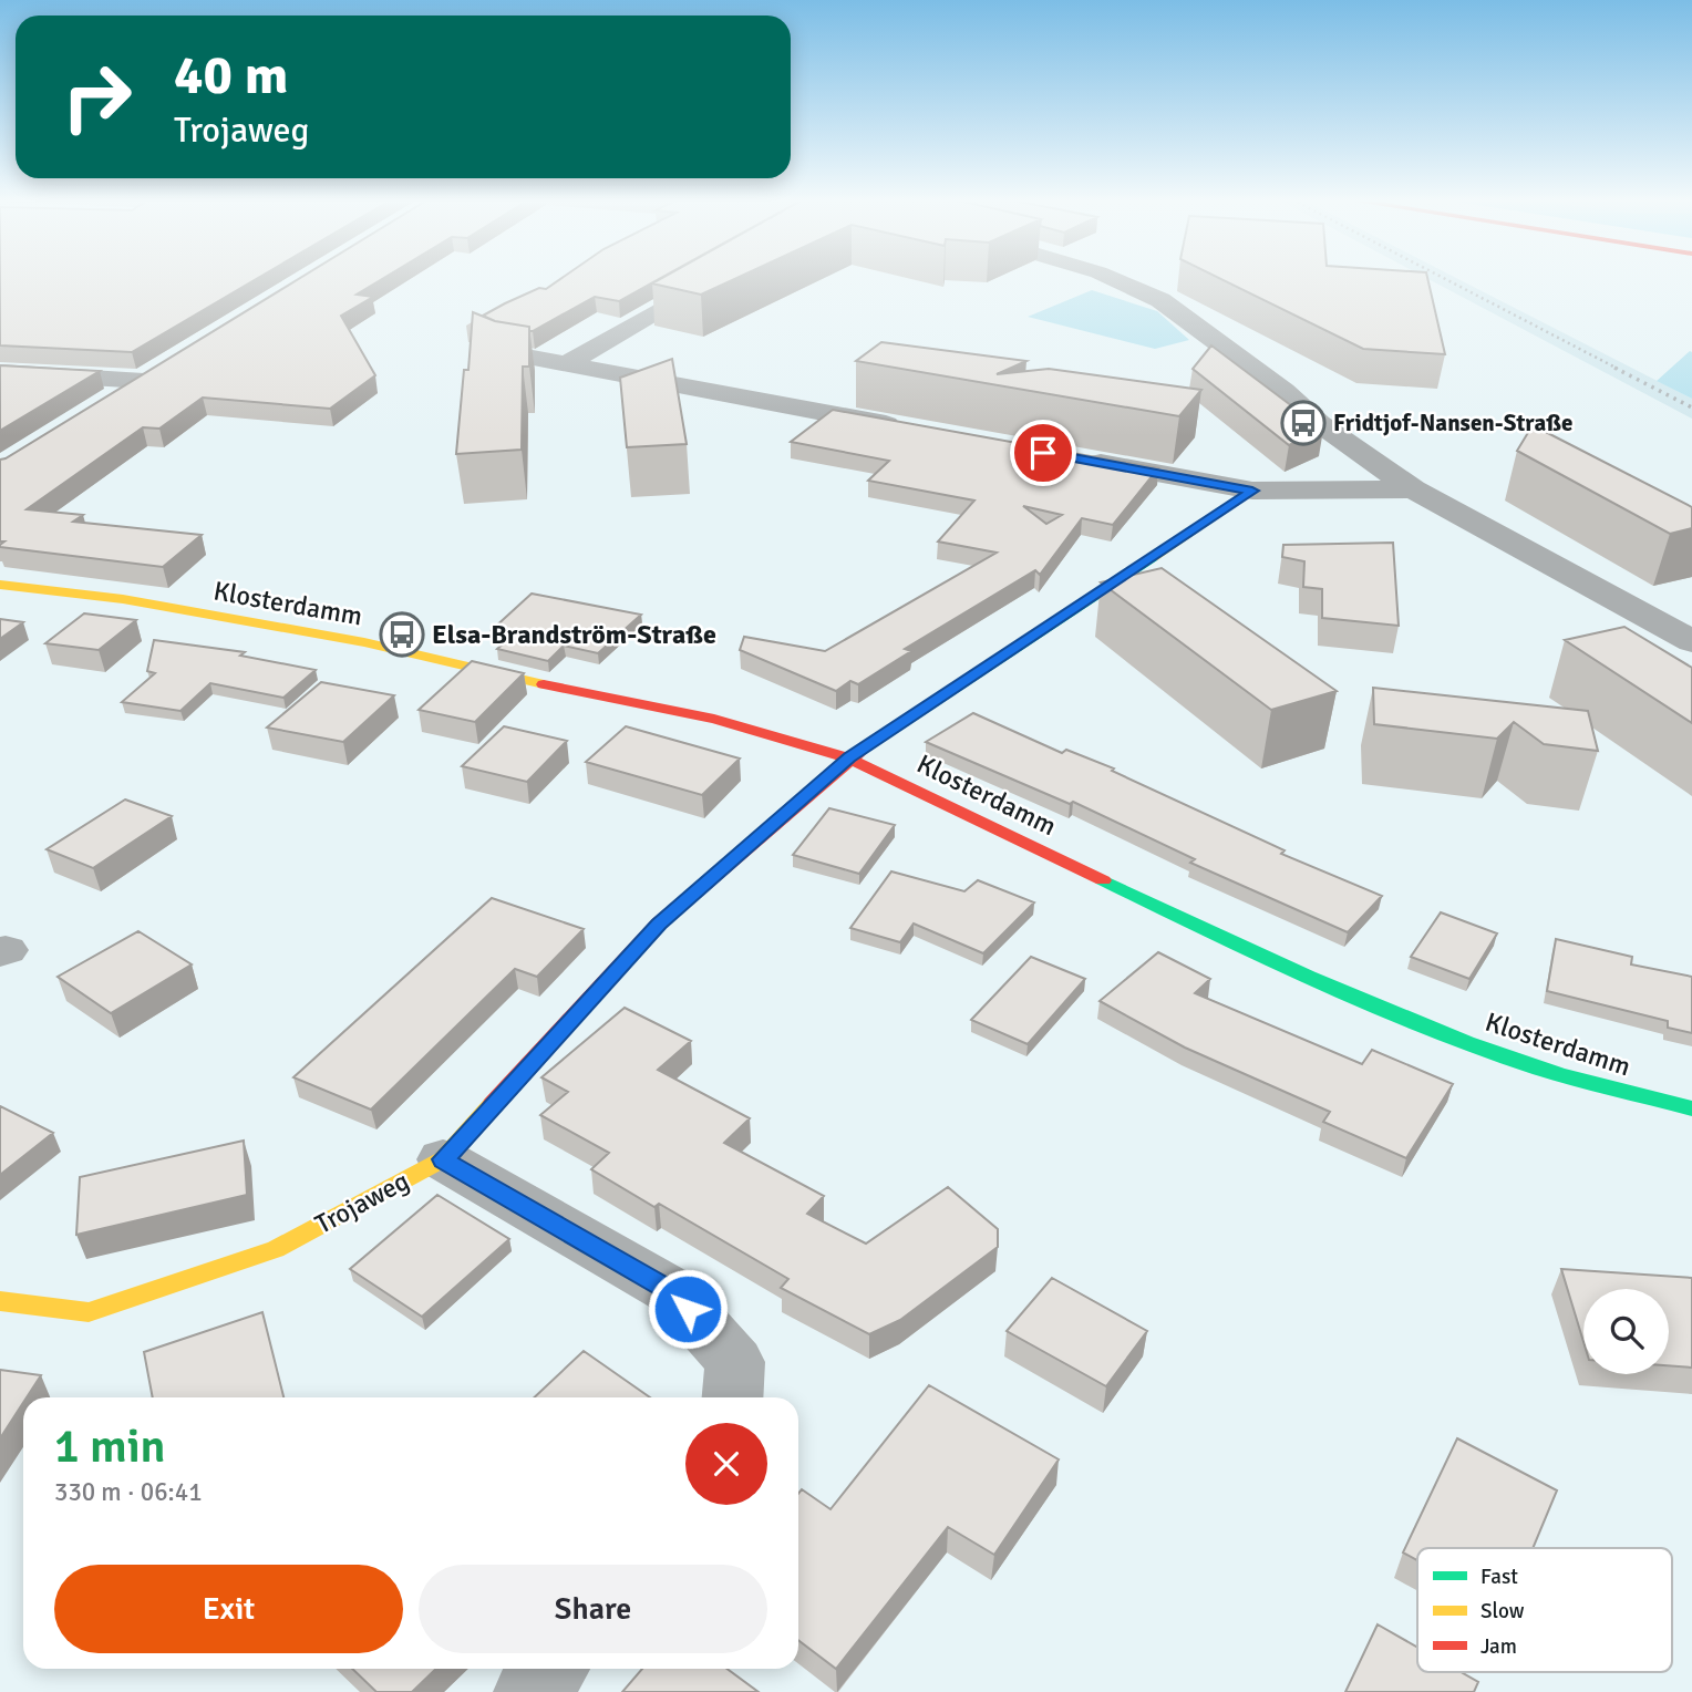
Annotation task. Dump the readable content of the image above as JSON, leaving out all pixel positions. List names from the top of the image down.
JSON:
{
  "streets": {
    "street": ["Klosterdamm", "Trojaweg"]
  },
  "crossings": [
    ["Klosterdamm", "Trojaweg"]
  ],
  "places": {
    "bus stop": ["Fridtjof-Nansen-Straße", "Elsa-Brandström-Straße"]
  },
  "legend": ["Fast", "Slow", "Jam"],
  "page": {
    "turn": ["40 m", "Trojaweg"],
    "heading": ["1 min", "330 m · 06:41"],
    "buttons": ["Exit", "Share"]
  }
}
